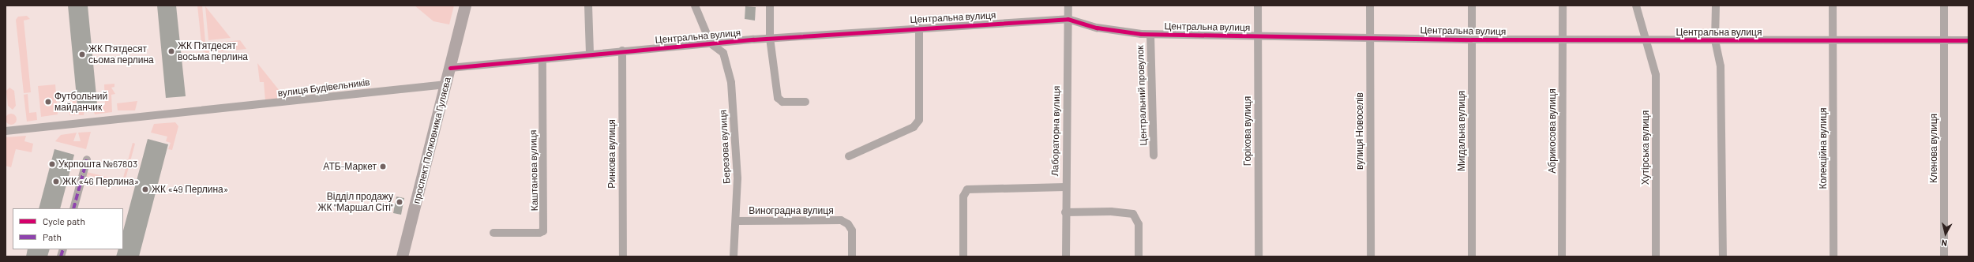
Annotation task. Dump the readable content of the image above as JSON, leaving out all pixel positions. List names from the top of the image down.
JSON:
{
  "streets": {
    "main road": ["проспект Полковника Гуляєва"],
    "street": [
      "Центральна вулиця",
      "вулиця Будівельників",
      "Центральний провулок",
      "Лабораторна вулиця",
      "Горіхова вулиця",
      "вулиця Новоселів",
      "Мигдальна вулиця",
      "Абрикосова вулиця",
      "Березова вулиця",
      "Хутірська вулиця",
      "Колекційна вулиця",
      "Кленова вулиця",
      "Ринкова вулиця",
      "Каштанова вулиця",
      "Виноградна вулиця"
    ]
  },
  "crossings": [
    ["Центральна вулиця", "Центральний провулок"],
    ["Центральна вулиця", "Лабораторна вулиця"],
    ["Центральна вулиця", "Горіхова вулиця"],
    ["Центральна вулиця", "вулиця Новоселів"],
    ["Центральна вулиця", "Мигдальна вулиця"],
    ["Центральна вулиця", "Абрикосова вулиця"],
    ["Центральна вулиця", "проспект Полковника Гуляєва"],
    ["Центральна вулиця", "Березова вулиця"],
    ["Центральна вулиця", "Хутірська вулиця"],
    ["Центральна вулиця", "Колекційна вулиця"],
    ["Центральна вулиця", "Кленова вулиця"],
    ["Центральна вулиця", "Ринкова вулиця"],
    ["Центральна вулиця", "Каштанова вулиця"],
    ["вулиця Будівельників", "проспект Полковника Гуляєва"],
    ["Березова вулиця", "Виноградна вулиця"]
  ],
  "places": [
    "ЖК П'ятдесят восьма перлина",
    "ЖК П'ятдесят сьома перлина",
    "Футбольний майданчик",
    "Укрпошта №67803",
    "АТБ-Маркет",
    "ЖК «46 Перлина»",
    "ЖК «49 Перлина»",
    "Відділ продажу ЖК \"Маршал Сіті\""
  ],
  "legend": ["Cycle path", "Path"],
  "north": "bottom"
}
